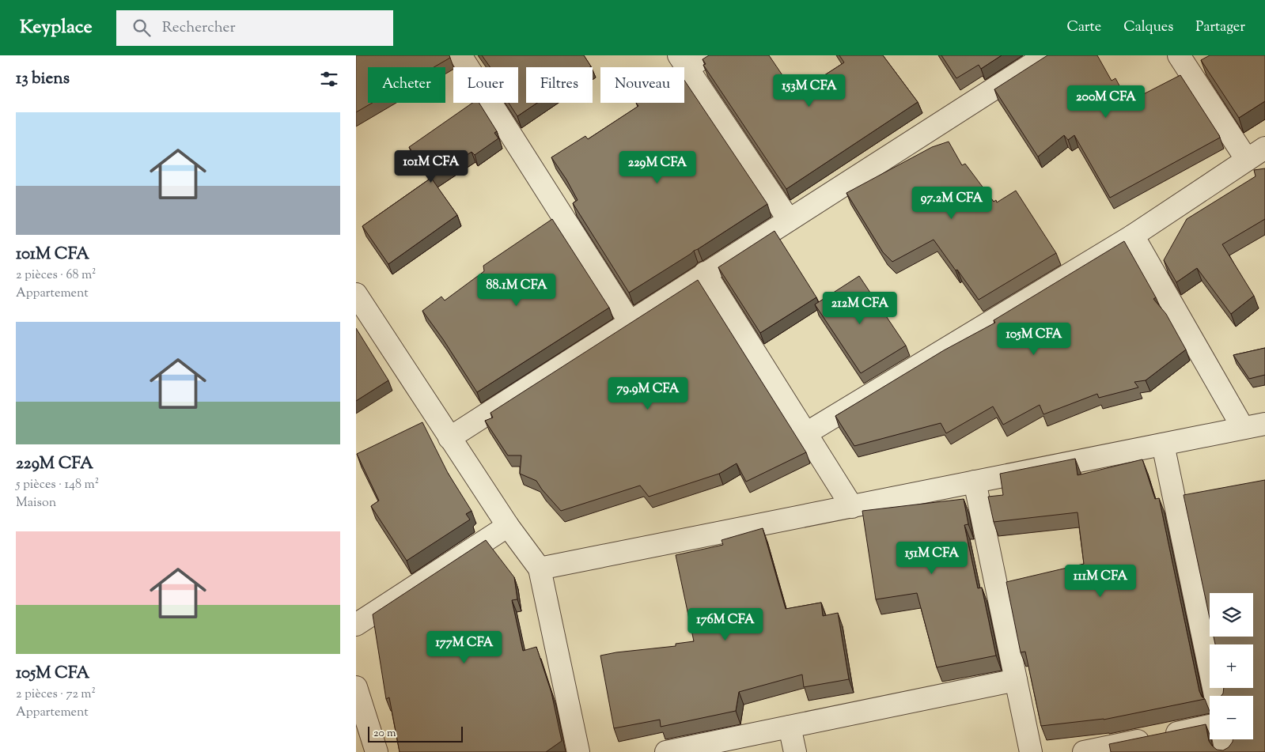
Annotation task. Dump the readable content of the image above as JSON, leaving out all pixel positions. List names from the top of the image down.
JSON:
{
  "scale_bar": "20 m",
  "page": {
    "header": "Keyplace",
    "search": "Rechercher",
    "nav": ["Carte", "Calques", "Partager"],
    "heading": "13 biens",
    "chip": [
      "Acheter",
      "Louer",
      "Filtres",
      "Nouveau"
    ],
    "price": [
      "153M CFA",
      "200M CFA",
      "101M CFA",
      "229M CFA",
      "97.2M CFA",
      "88.1M CFA",
      "212M CFA",
      "105M CFA",
      "79.9M CFA",
      "151M CFA",
      "111M CFA",
      "176M CFA",
      "177M CFA"
    ],
    "list": [
      {
        "name": "101M CFA",
        "note": "2 pièces · 68 m² · Appartement"
      },
      {
        "name": "229M CFA",
        "note": "5 pièces · 148 m² · Maison"
      },
      {
        "name": "105M CFA",
        "note": "2 pièces · 72 m² · Appartement"
      }
    ],
    "map_buttons": ["+", "−"],
    "scale": "20 m"
  }
}
